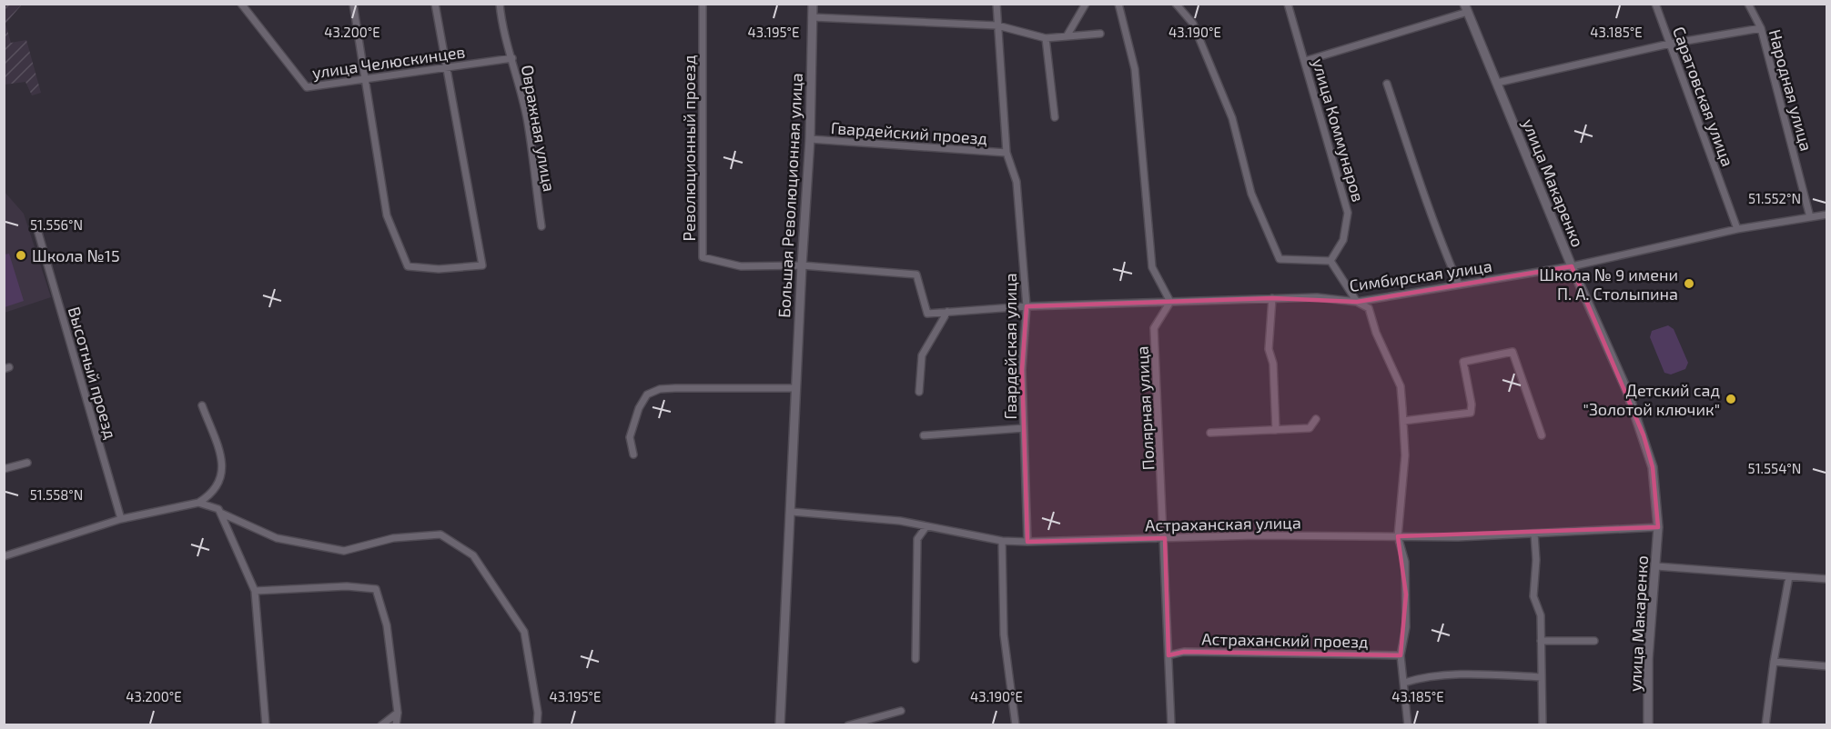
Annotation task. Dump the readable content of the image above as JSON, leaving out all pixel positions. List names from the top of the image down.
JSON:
{
  "streets": {
    "main road": ["улица Макаренко", "Большая Революционная улица"],
    "street": [
      "улица Челюскинцев",
      "Народная улица",
      "Саратовская улица",
      "Овражная улица",
      "улица Коммунаров",
      "Гвардейский проезд",
      "Революционный проезд",
      "Симбирская улица",
      "Гвардейская улица",
      "Высотный проезд",
      "Полярная улица",
      "Астраханская улица",
      "Астраханский проезд"
    ]
  },
  "crossings": [
    ["улица Челюскинцев", "Овражная улица"],
    ["Народная улица", "Симбирская улица"],
    ["Саратовская улица", "Симбирская улица"],
    ["Гвардейский проезд", "Большая Революционная улица"],
    ["Гвардейский проезд", "Гвардейская улица"],
    ["Революционный проезд", "Большая Революционная улица"],
    ["Революционный проезд", "Симбирская улица"],
    ["улица Макаренко", "Симбирская улица"],
    ["улица Макаренко", "Астраханская улица"],
    ["Большая Революционная улица", "Симбирская улица"],
    ["Большая Революционная улица", "Астраханская улица"],
    ["Симбирская улица", "Гвардейская улица"],
    ["Симбирская улица", "Полярная улица"],
    ["Гвардейская улица", "Астраханская улица"],
    ["Полярная улица", "Астраханская улица"],
    ["Полярная улица", "Астраханский проезд"]
  ],
  "places": ["Школа №15", "Школа № 9 имени П. А. Столыпина", "Детский сад \"Золотой ключик\""],
  "coordinates": [
    "43.200°E",
    "43.195°E",
    "43.190°E",
    "43.185°E",
    "51.552°N",
    "51.556°N",
    "51.554°N",
    "51.558°N"
  ]
}
